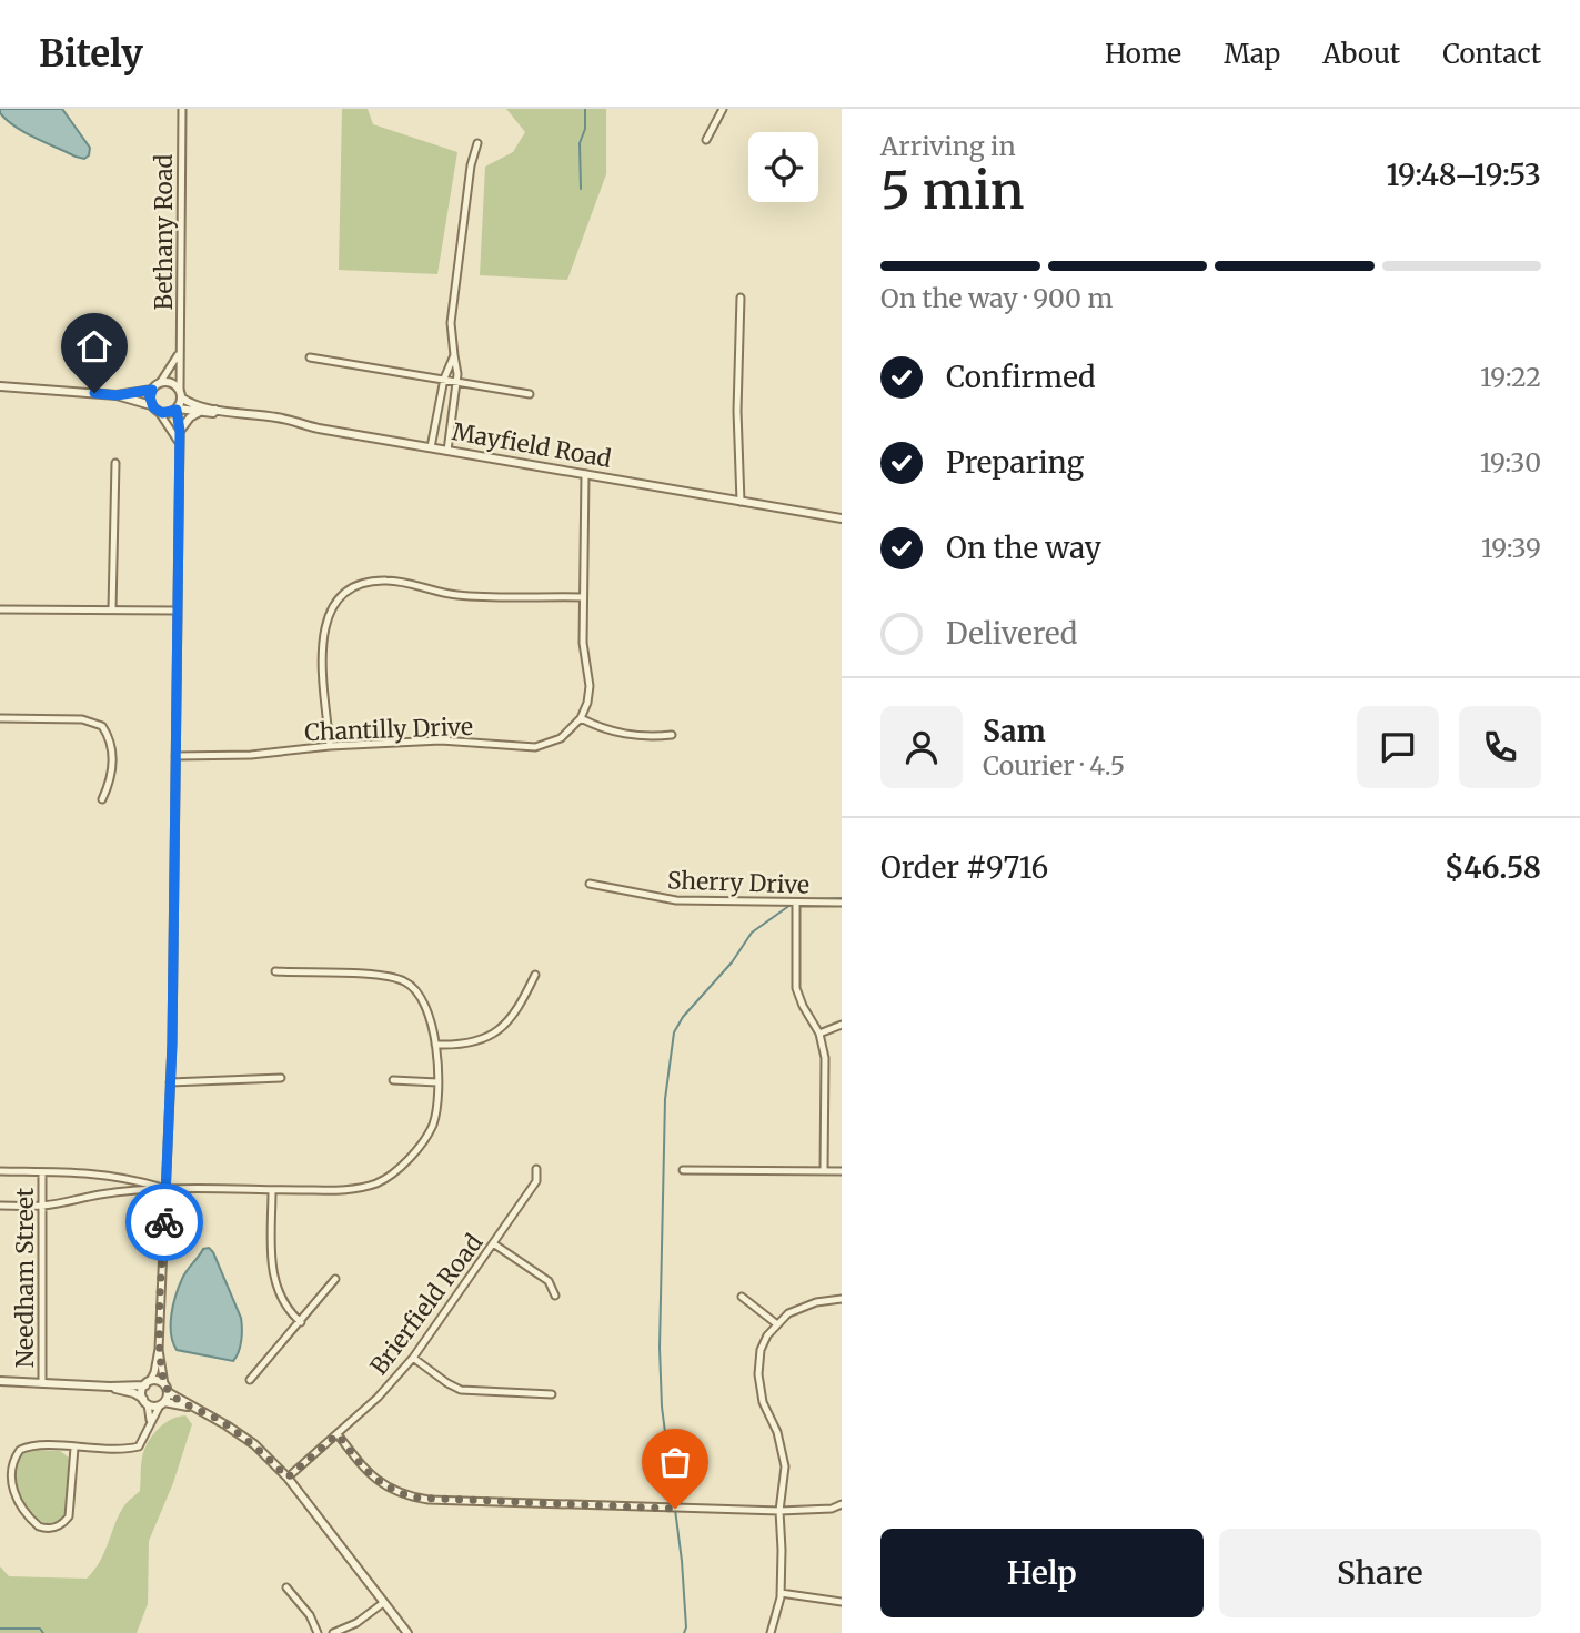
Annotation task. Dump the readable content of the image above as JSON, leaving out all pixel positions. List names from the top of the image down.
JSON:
{
  "streets": {
    "street": [
      "Bethany Road",
      "Mayfield Road",
      "Chantilly Drive",
      "Sherry Drive",
      "Needham Street",
      "Brierfield Road"
    ]
  },
  "crossings": [
    ["Bethany Road", "Mayfield Road"]
  ],
  "page": {
    "header": "Bitely",
    "nav": [
      "Home",
      "Map",
      "About",
      "Contact"
    ],
    "heading": ["5 min", "Arriving in", "19:48–19:53"],
    "panel": [
      "Sam",
      "Courier · 4.5",
      "Order #9716",
      "$46.58"
    ],
    "bar": "On the way · 900 m",
    "list": [
      ["Confirmed", "19:22"],
      ["Preparing", "19:30"],
      ["On the way", "19:39"],
      "Delivered"
    ],
    "buttons": ["Help", "Share"]
  }
}
